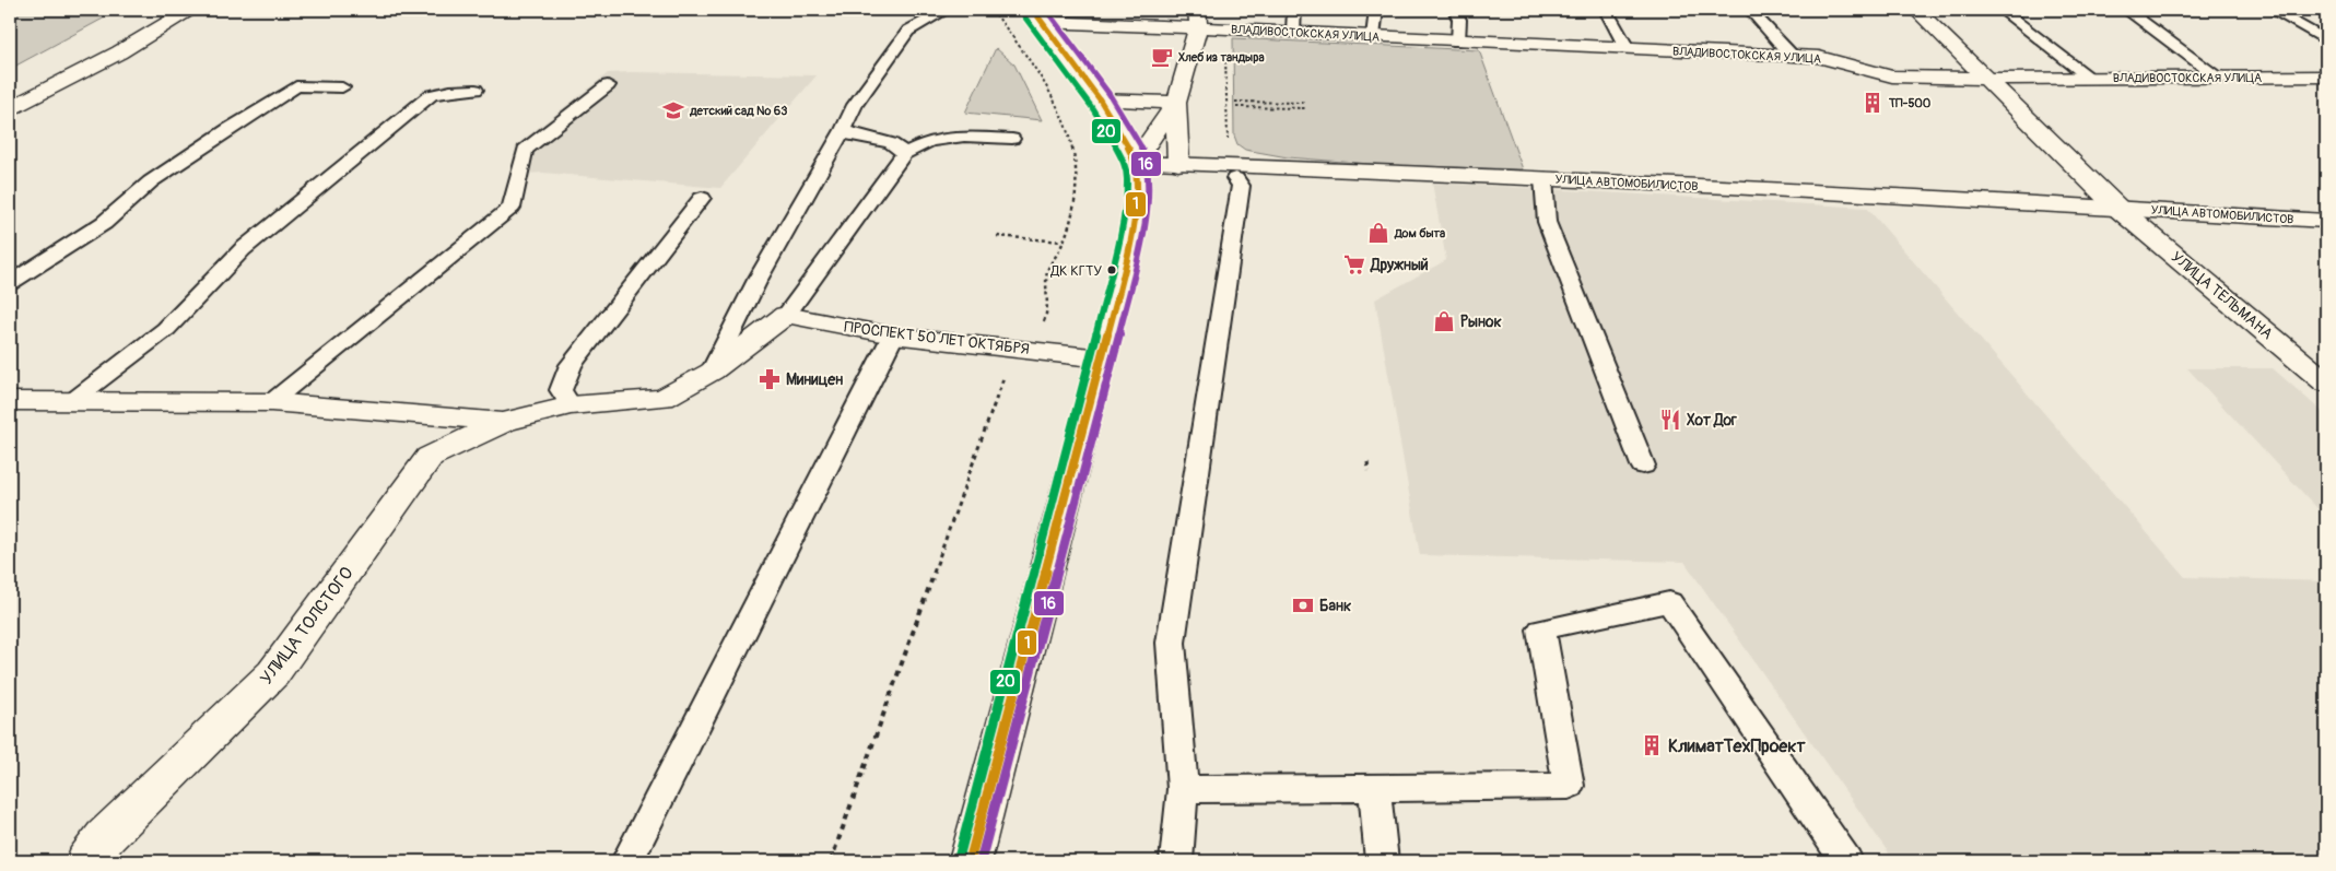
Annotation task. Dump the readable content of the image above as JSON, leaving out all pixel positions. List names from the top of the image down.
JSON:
{
  "streets": {
    "street": [
      "ВЛАДИВОСТОКСКАЯ УЛИЦА",
      "УЛИЦА АВТОМОБИЛИСТОВ",
      "УЛИЦА ТЕЛЬМАНА",
      "ПРОСПЕКТ 50 ЛЕТ ОКТЯБРЯ",
      "УЛИЦА ТОЛСТОГО"
    ]
  },
  "crossings": [
    ["УЛИЦА АВТОМОБИЛИСТОВ", "УЛИЦА ТЕЛЬМАНА"]
  ],
  "places": {
    "cafe": ["Хлеб из тандыра"],
    "building": ["ТП-500", "КлиматТехПроект"],
    "school or university": ["детский сад № 63"],
    "shop": ["Дом быта", "Рынок"],
    "supermarket": ["Дружный"],
    "other": ["ДК КГТУ"],
    "pharmacy": ["Миницен"],
    "restaurant": ["Хот Дог"],
    "bank": ["Банк"]
  },
  "lines": ["transit line 1", "transit line 16", "transit line 20"]
}
